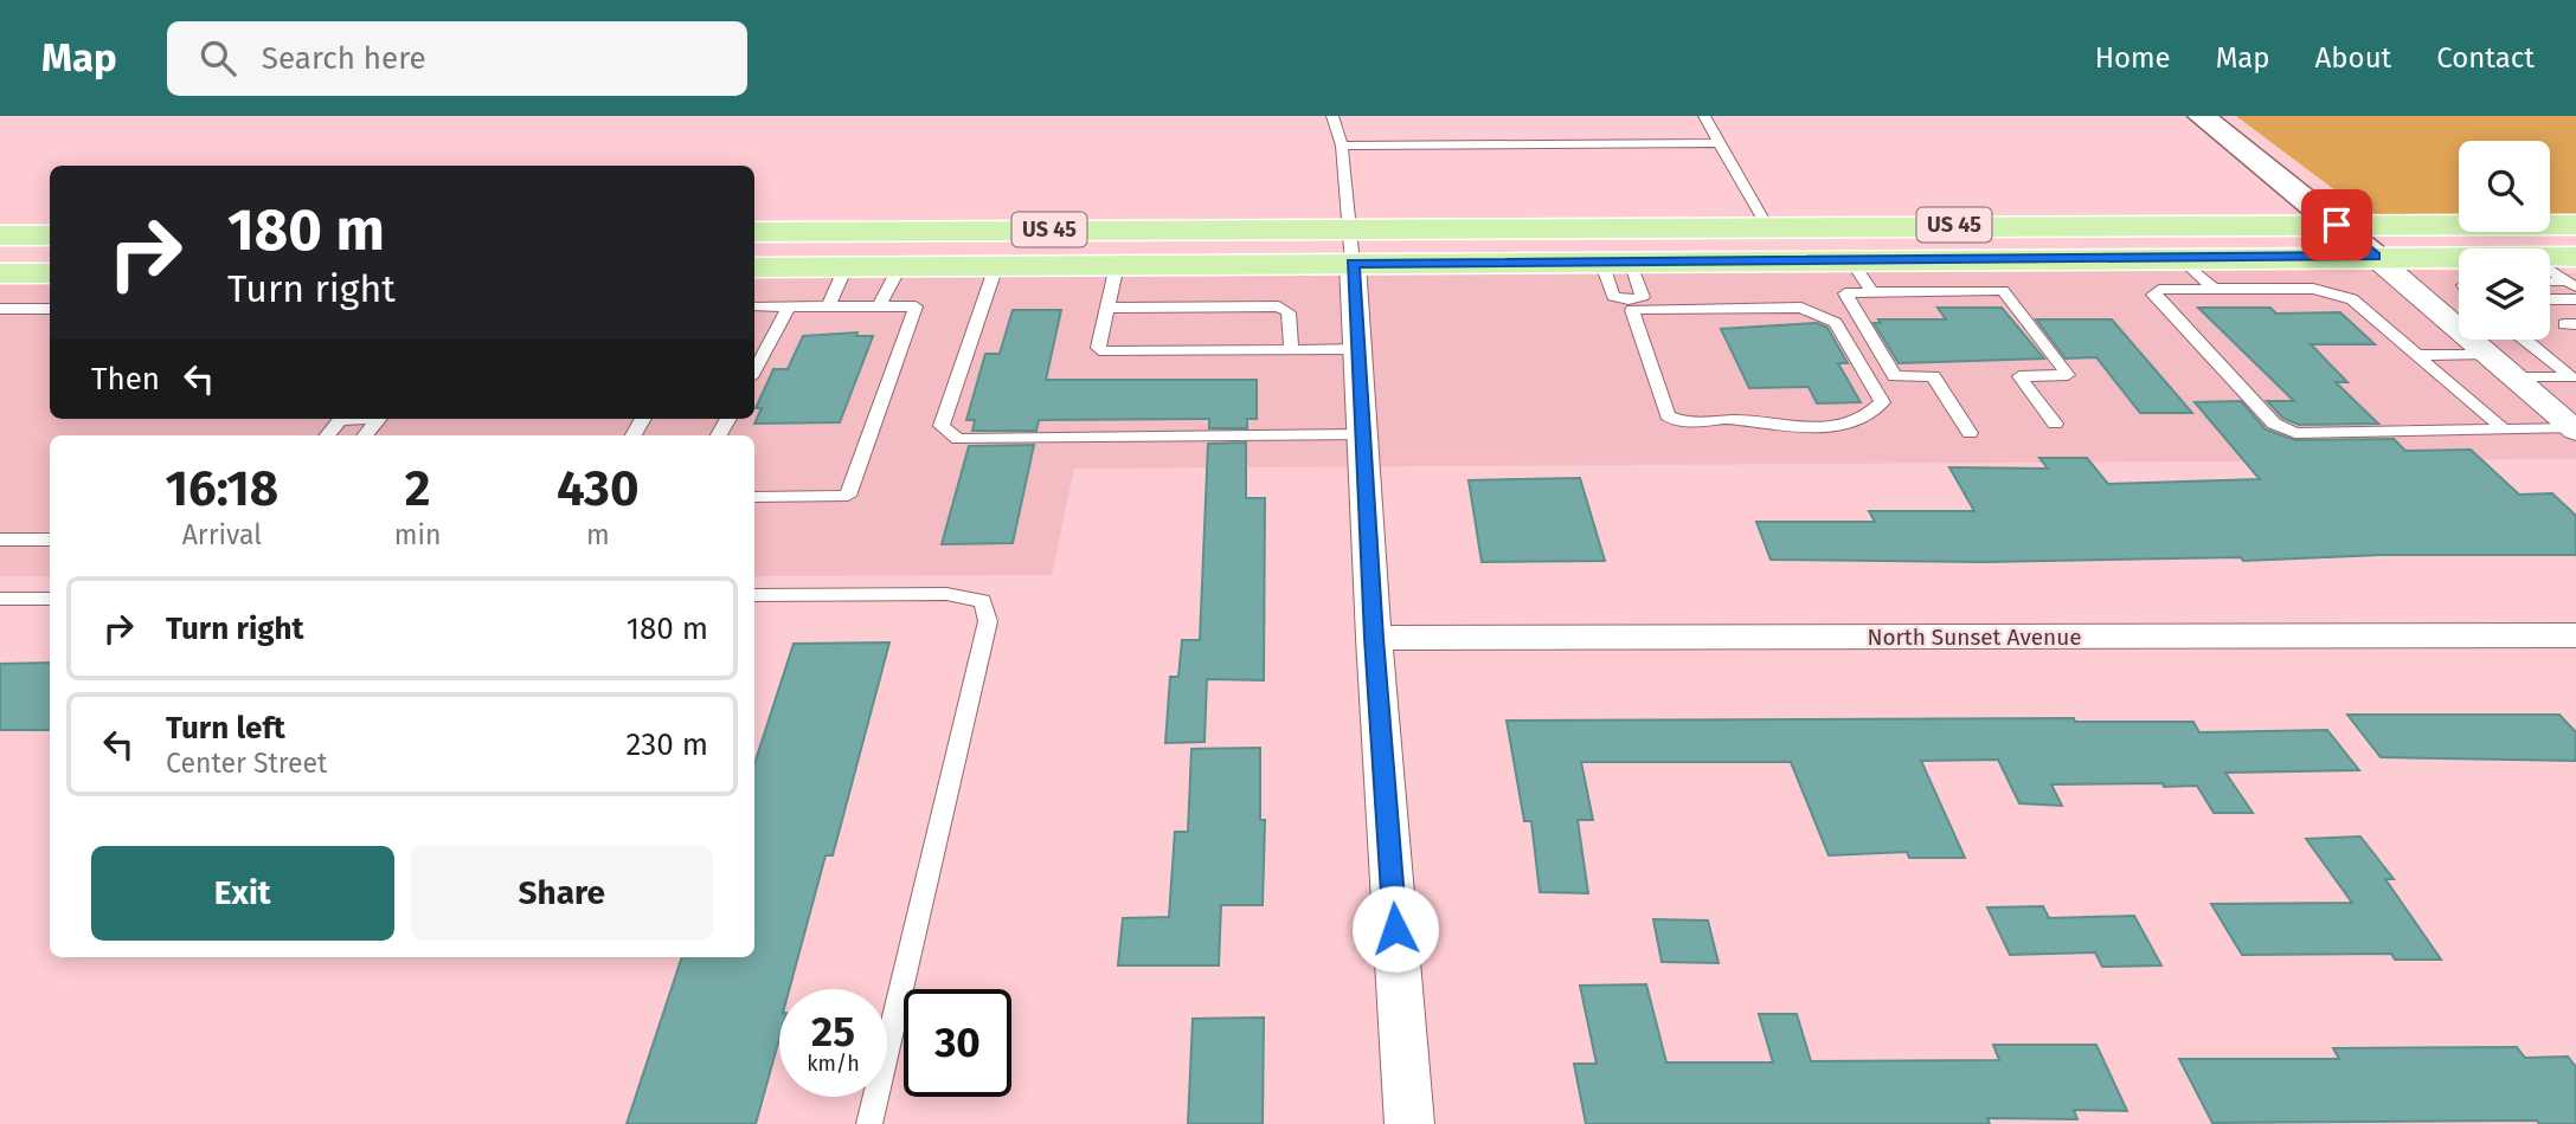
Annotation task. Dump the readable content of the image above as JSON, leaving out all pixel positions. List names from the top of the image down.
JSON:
{
  "streets": {
    "main road": ["US 45"],
    "street": ["North Sunset Avenue"]
  },
  "page": {
    "header": "Map",
    "search": "Search here",
    "nav": [
      "Home",
      "Map",
      "About",
      "Contact"
    ],
    "turn": ["180 m", "Turn right"],
    "then": "Then",
    "eta": [
      "16:18",
      "Arrival",
      "2",
      "min",
      "430",
      "m"
    ],
    "list": [
      {
        "name": "Turn right",
        "value": "180 m"
      },
      {
        "name": "Turn left",
        "note": "Center Street",
        "value": "230 m"
      }
    ],
    "buttons": ["Exit", "Share"],
    "speed": "25 km/h",
    "limit": "30"
  }
}
